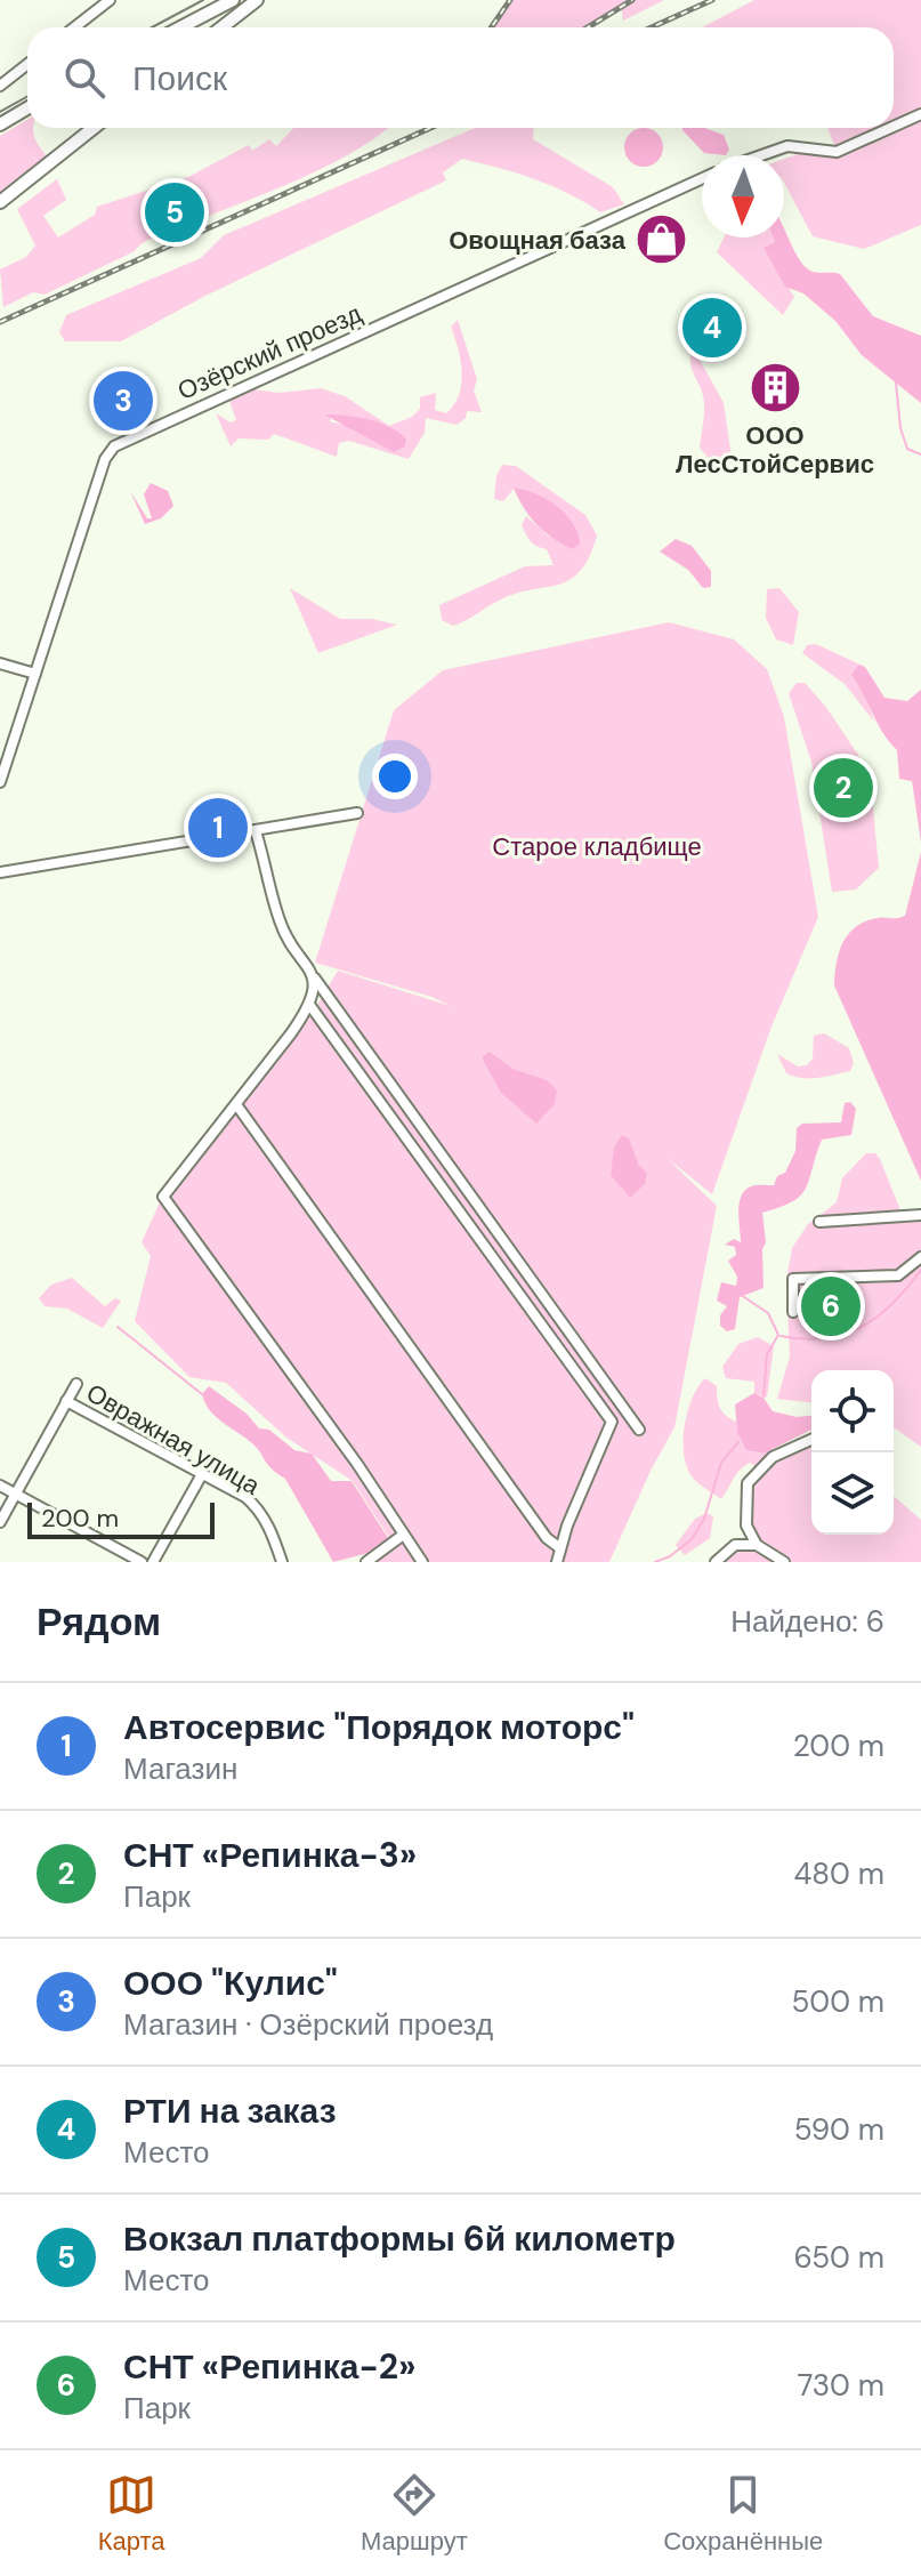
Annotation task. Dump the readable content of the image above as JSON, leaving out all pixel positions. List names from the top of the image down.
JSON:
{
  "streets": {
    "street": ["Озёрский проезд", "Овражная улица"]
  },
  "parks": ["Старое кладбище"],
  "places": {
    "shop": ["Овощная база"],
    "building": ["ООО ЛесСтойСервис"]
  },
  "scale_bar": "200 m",
  "north": "bottom",
  "page": {
    "search": "Поиск",
    "pins": [
      "5",
      "4",
      "3",
      "2",
      "1",
      "6"
    ],
    "scale": "200 m",
    "heading": ["Рядом", "Найдено: 6"],
    "list": [
      {
        "mark": "1",
        "name": "Автосервис \"Порядок моторс\"",
        "note": "Магазин",
        "value": "200 m"
      },
      {
        "mark": "2",
        "name": "СНТ «Репинка-3»",
        "note": "Парк",
        "value": "480 m"
      },
      {
        "mark": "3",
        "name": "ООО \"Кулис\"",
        "note": "Магазин · Озёрский проезд",
        "value": "500 m"
      },
      {
        "mark": "4",
        "name": "РТИ на заказ",
        "note": "Место",
        "value": "590 m"
      },
      {
        "mark": "5",
        "name": "Вокзал платформы 6й километр",
        "note": "Место",
        "value": "650 m"
      },
      {
        "mark": "6",
        "name": "СНТ «Репинка-2»",
        "note": "Парк",
        "value": "730 m"
      }
    ],
    "nav": ["Карта", "Маршрут", "Сохранённые"]
  }
}
